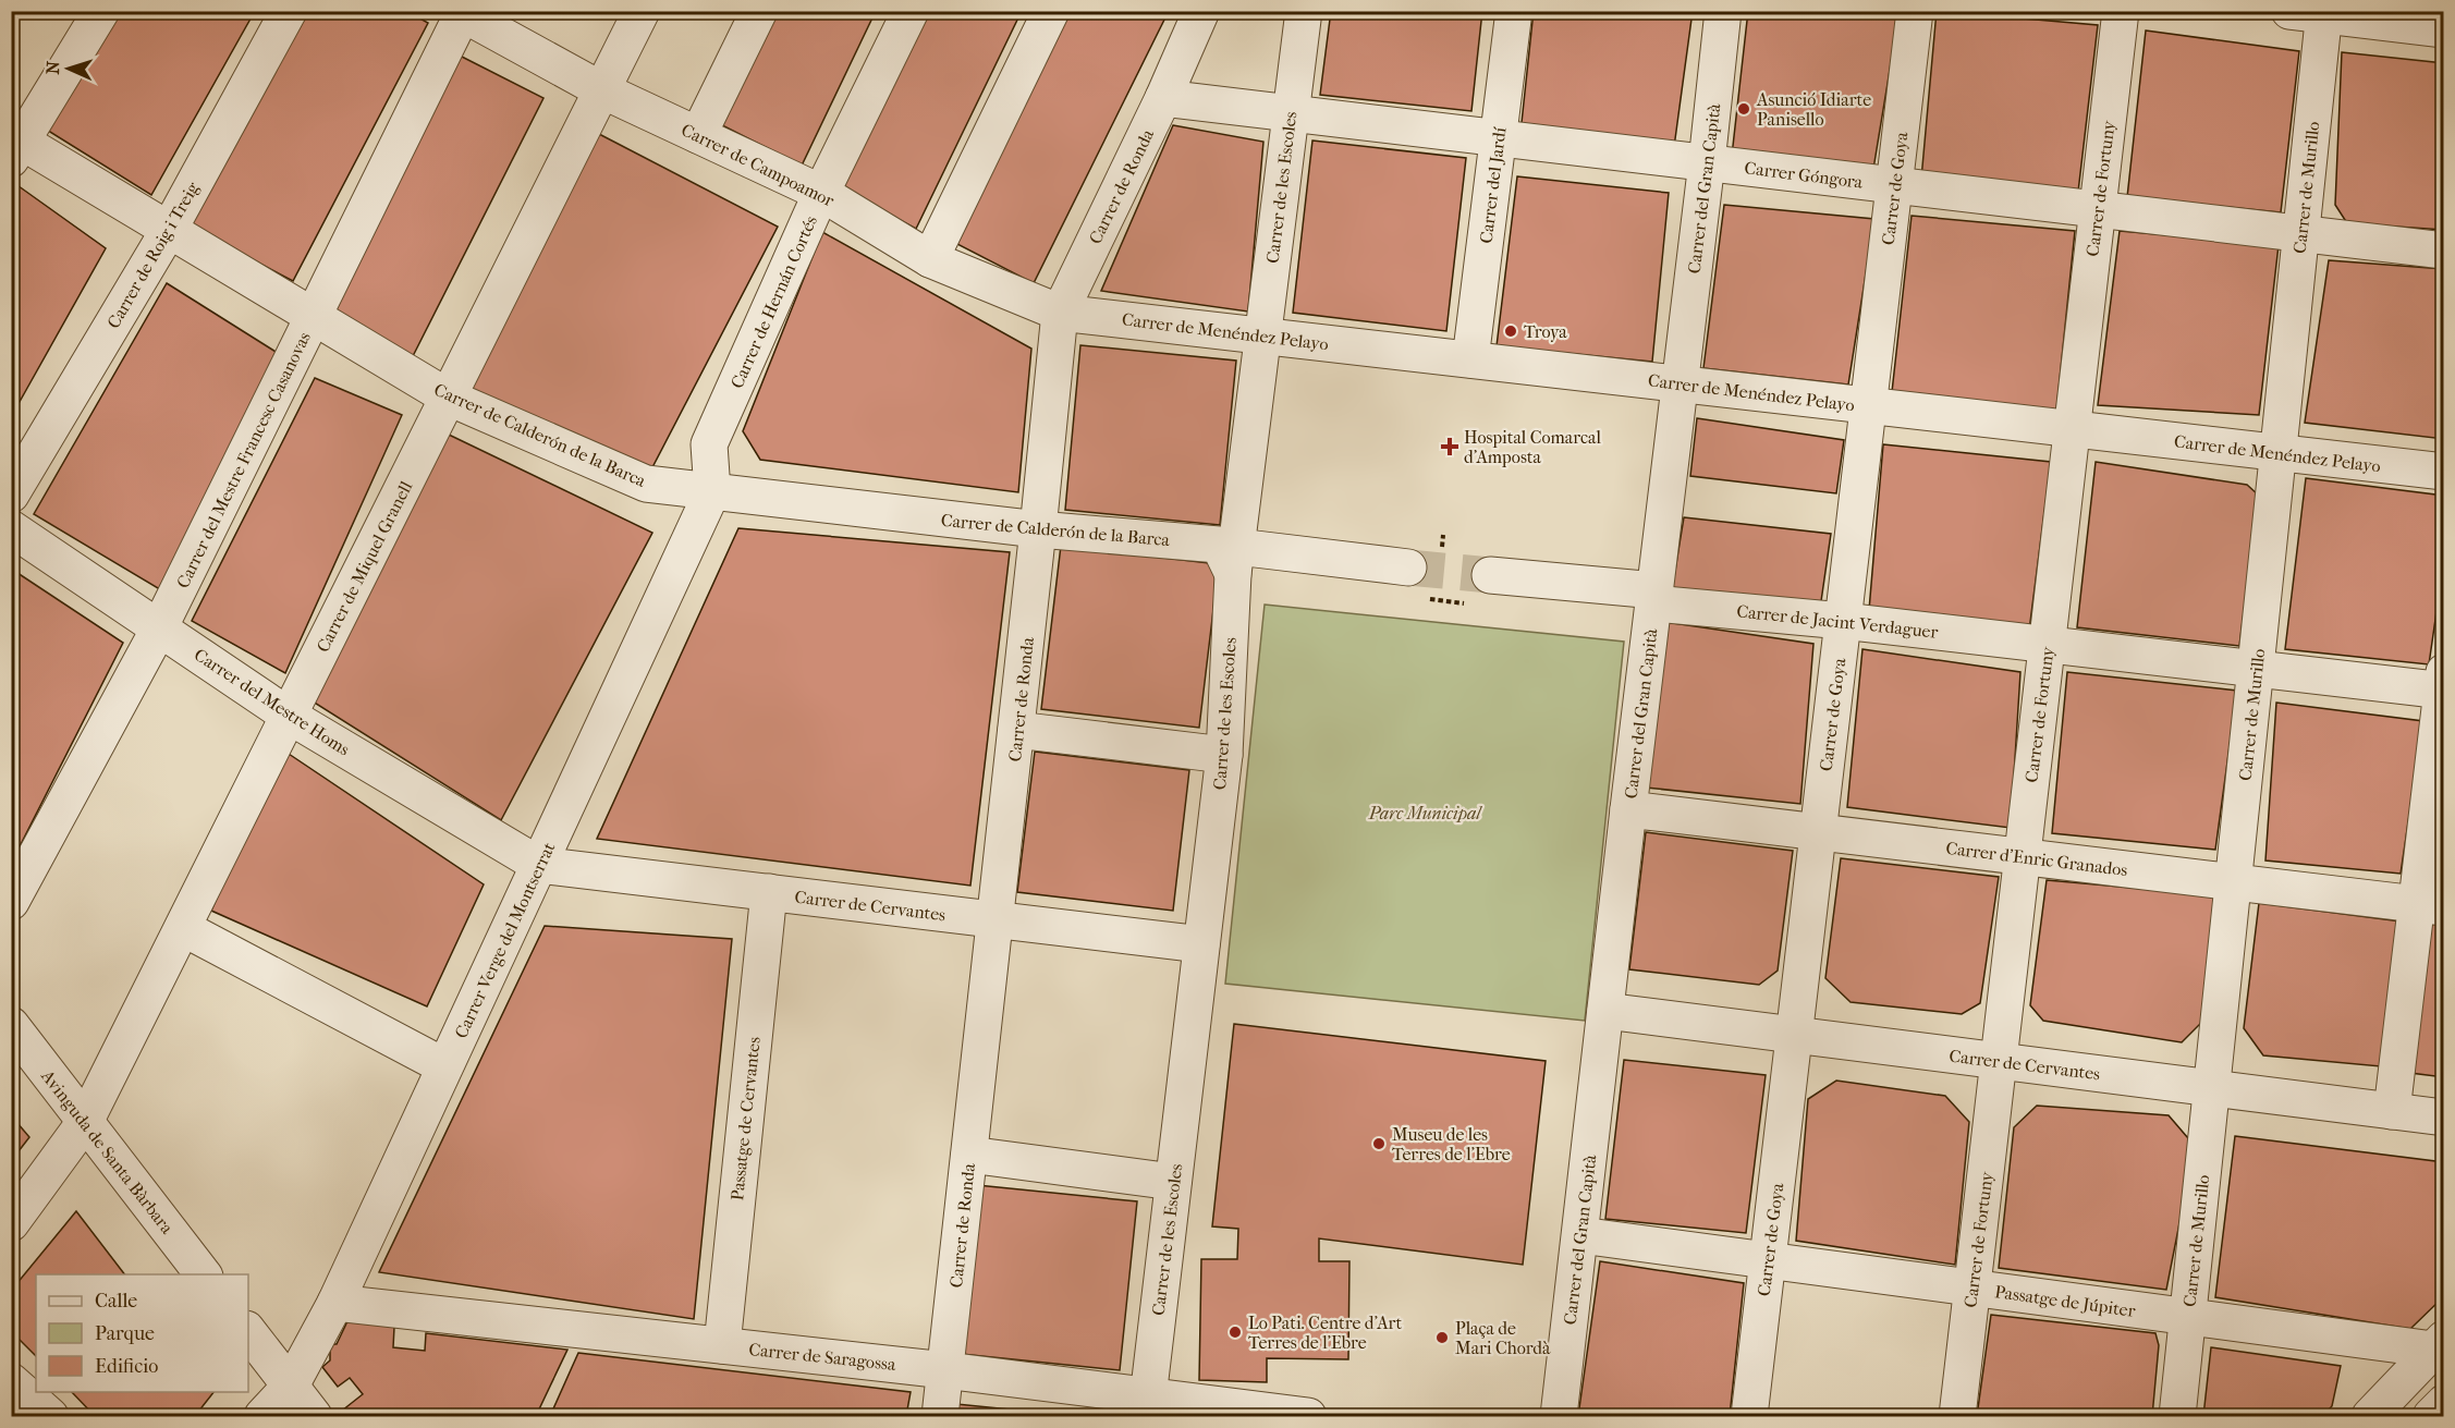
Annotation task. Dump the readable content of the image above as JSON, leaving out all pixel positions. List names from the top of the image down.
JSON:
{
  "streets": {
    "street": [
      "Carrer de Campoamor",
      "Carrer Góngora",
      "Carrer del Jardí",
      "Carrer de Ronda",
      "Carrer de les Escoles",
      "Carrer de Murillo",
      "Carrer del Gran Capità",
      "Carrer de Goya",
      "Carrer de Fortuny",
      "Carrer de Roig i Treig",
      "Carrer de Hernán Cortés",
      "Carrer de Menéndez Pelayo",
      "Carrer de Calderón de la Barca",
      "Carrer del Mestre Francesc Casanovas",
      "Carrer de Miquel Granell",
      "Carrer de Jacint Verdaguer",
      "Carrer del Mestre Homs",
      "Carrer d'Enric Granados",
      "Carrer de Cervantes",
      "Carrer Verge del Montserrat",
      "Passatge de Cervantes",
      "Avinguda de Santa Bàrbara",
      "Passatge de Júpiter",
      "Carrer de Saragossa"
    ]
  },
  "crossings": [
    ["Carrer de Campoamor", "Carrer de Ronda"],
    ["Carrer de Campoamor", "Carrer de Hernán Cortés"],
    ["Carrer de Campoamor", "Carrer de Menéndez Pelayo"],
    ["Carrer de Campoamor", "Carrer del Mestre Francesc Casanovas"],
    ["Carrer de Campoamor", "Carrer de Miquel Granell"],
    ["Carrer Góngora", "Carrer del Jardí"],
    ["Carrer Góngora", "Carrer de Ronda"],
    ["Carrer Góngora", "Carrer de les Escoles"],
    ["Carrer Góngora", "Carrer de Murillo"],
    ["Carrer Góngora", "Carrer del Gran Capità"],
    ["Carrer Góngora", "Carrer de Goya"],
    ["Carrer Góngora", "Carrer de Fortuny"],
    ["Carrer del Jardí", "Carrer de Menéndez Pelayo"],
    ["Carrer de Ronda", "Carrer de Menéndez Pelayo"],
    ["Carrer de Ronda", "Carrer de Calderón de la Barca"],
    ["Carrer de Ronda", "Carrer de Cervantes"],
    ["Carrer de Ronda", "Carrer de Saragossa"],
    ["Carrer de les Escoles", "Carrer de Menéndez Pelayo"],
    ["Carrer de les Escoles", "Carrer de Calderón de la Barca"],
    ["Carrer de les Escoles", "Carrer de Cervantes"],
    ["Carrer de les Escoles", "Carrer de Saragossa"],
    ["Carrer de Murillo", "Carrer de Menéndez Pelayo"],
    ["Carrer de Murillo", "Carrer de Jacint Verdaguer"],
    ["Carrer de Murillo", "Carrer d'Enric Granados"],
    ["Carrer de Murillo", "Carrer de Cervantes"],
    ["Carrer de Murillo", "Passatge de Júpiter"],
    ["Carrer del Gran Capità", "Carrer de Menéndez Pelayo"],
    ["Carrer del Gran Capità", "Carrer de Jacint Verdaguer"],
    ["Carrer del Gran Capità", "Carrer d'Enric Granados"],
    ["Carrer del Gran Capità", "Carrer de Cervantes"],
    ["Carrer del Gran Capità", "Passatge de Júpiter"],
    ["Carrer de Goya", "Carrer de Menéndez Pelayo"],
    ["Carrer de Goya", "Carrer de Jacint Verdaguer"],
    ["Carrer de Goya", "Carrer d'Enric Granados"],
    ["Carrer de Goya", "Carrer de Cervantes"],
    ["Carrer de Goya", "Passatge de Júpiter"],
    ["Carrer de Fortuny", "Carrer de Menéndez Pelayo"],
    ["Carrer de Fortuny", "Carrer de Jacint Verdaguer"],
    ["Carrer de Fortuny", "Carrer d'Enric Granados"],
    ["Carrer de Fortuny", "Carrer de Cervantes"],
    ["Carrer de Fortuny", "Passatge de Júpiter"],
    ["Carrer de Roig i Treig", "Carrer de Calderón de la Barca"],
    ["Carrer de Hernán Cortés", "Carrer de Calderón de la Barca"],
    ["Carrer de Hernán Cortés", "Carrer Verge del Montserrat"],
    ["Carrer de Calderón de la Barca", "Carrer del Mestre Francesc Casanovas"],
    ["Carrer de Calderón de la Barca", "Carrer de Miquel Granell"],
    ["Carrer de Calderón de la Barca", "Carrer Verge del Montserrat"],
    ["Carrer del Mestre Francesc Casanovas", "Carrer del Mestre Homs"],
    ["Carrer de Miquel Granell", "Carrer del Mestre Homs"],
    ["Carrer de Miquel Granell", "Avinguda de Santa Bàrbara"],
    ["Carrer del Mestre Homs", "Carrer de Cervantes"],
    ["Carrer del Mestre Homs", "Carrer Verge del Montserrat"],
    ["Carrer de Cervantes", "Carrer Verge del Montserrat"],
    ["Carrer de Cervantes", "Passatge de Cervantes"],
    ["Carrer Verge del Montserrat", "Carrer de Saragossa"],
    ["Passatge de Cervantes", "Carrer de Saragossa"]
  ],
  "parks": ["Parc Municipal"],
  "places": {
    "other": [
      "Asunció Idiarte Panisello",
      "Troya",
      "Museu de les Terres de l'Ebre",
      "Lo Pati. Centre d'Art Terres de l'Ebre",
      "Plaça de Mari Chordà"
    ],
    "health": ["Hospital Comarcal d'Amposta"]
  },
  "legend": ["Calle", "Parque", "Edificio"],
  "north": "left"
}
